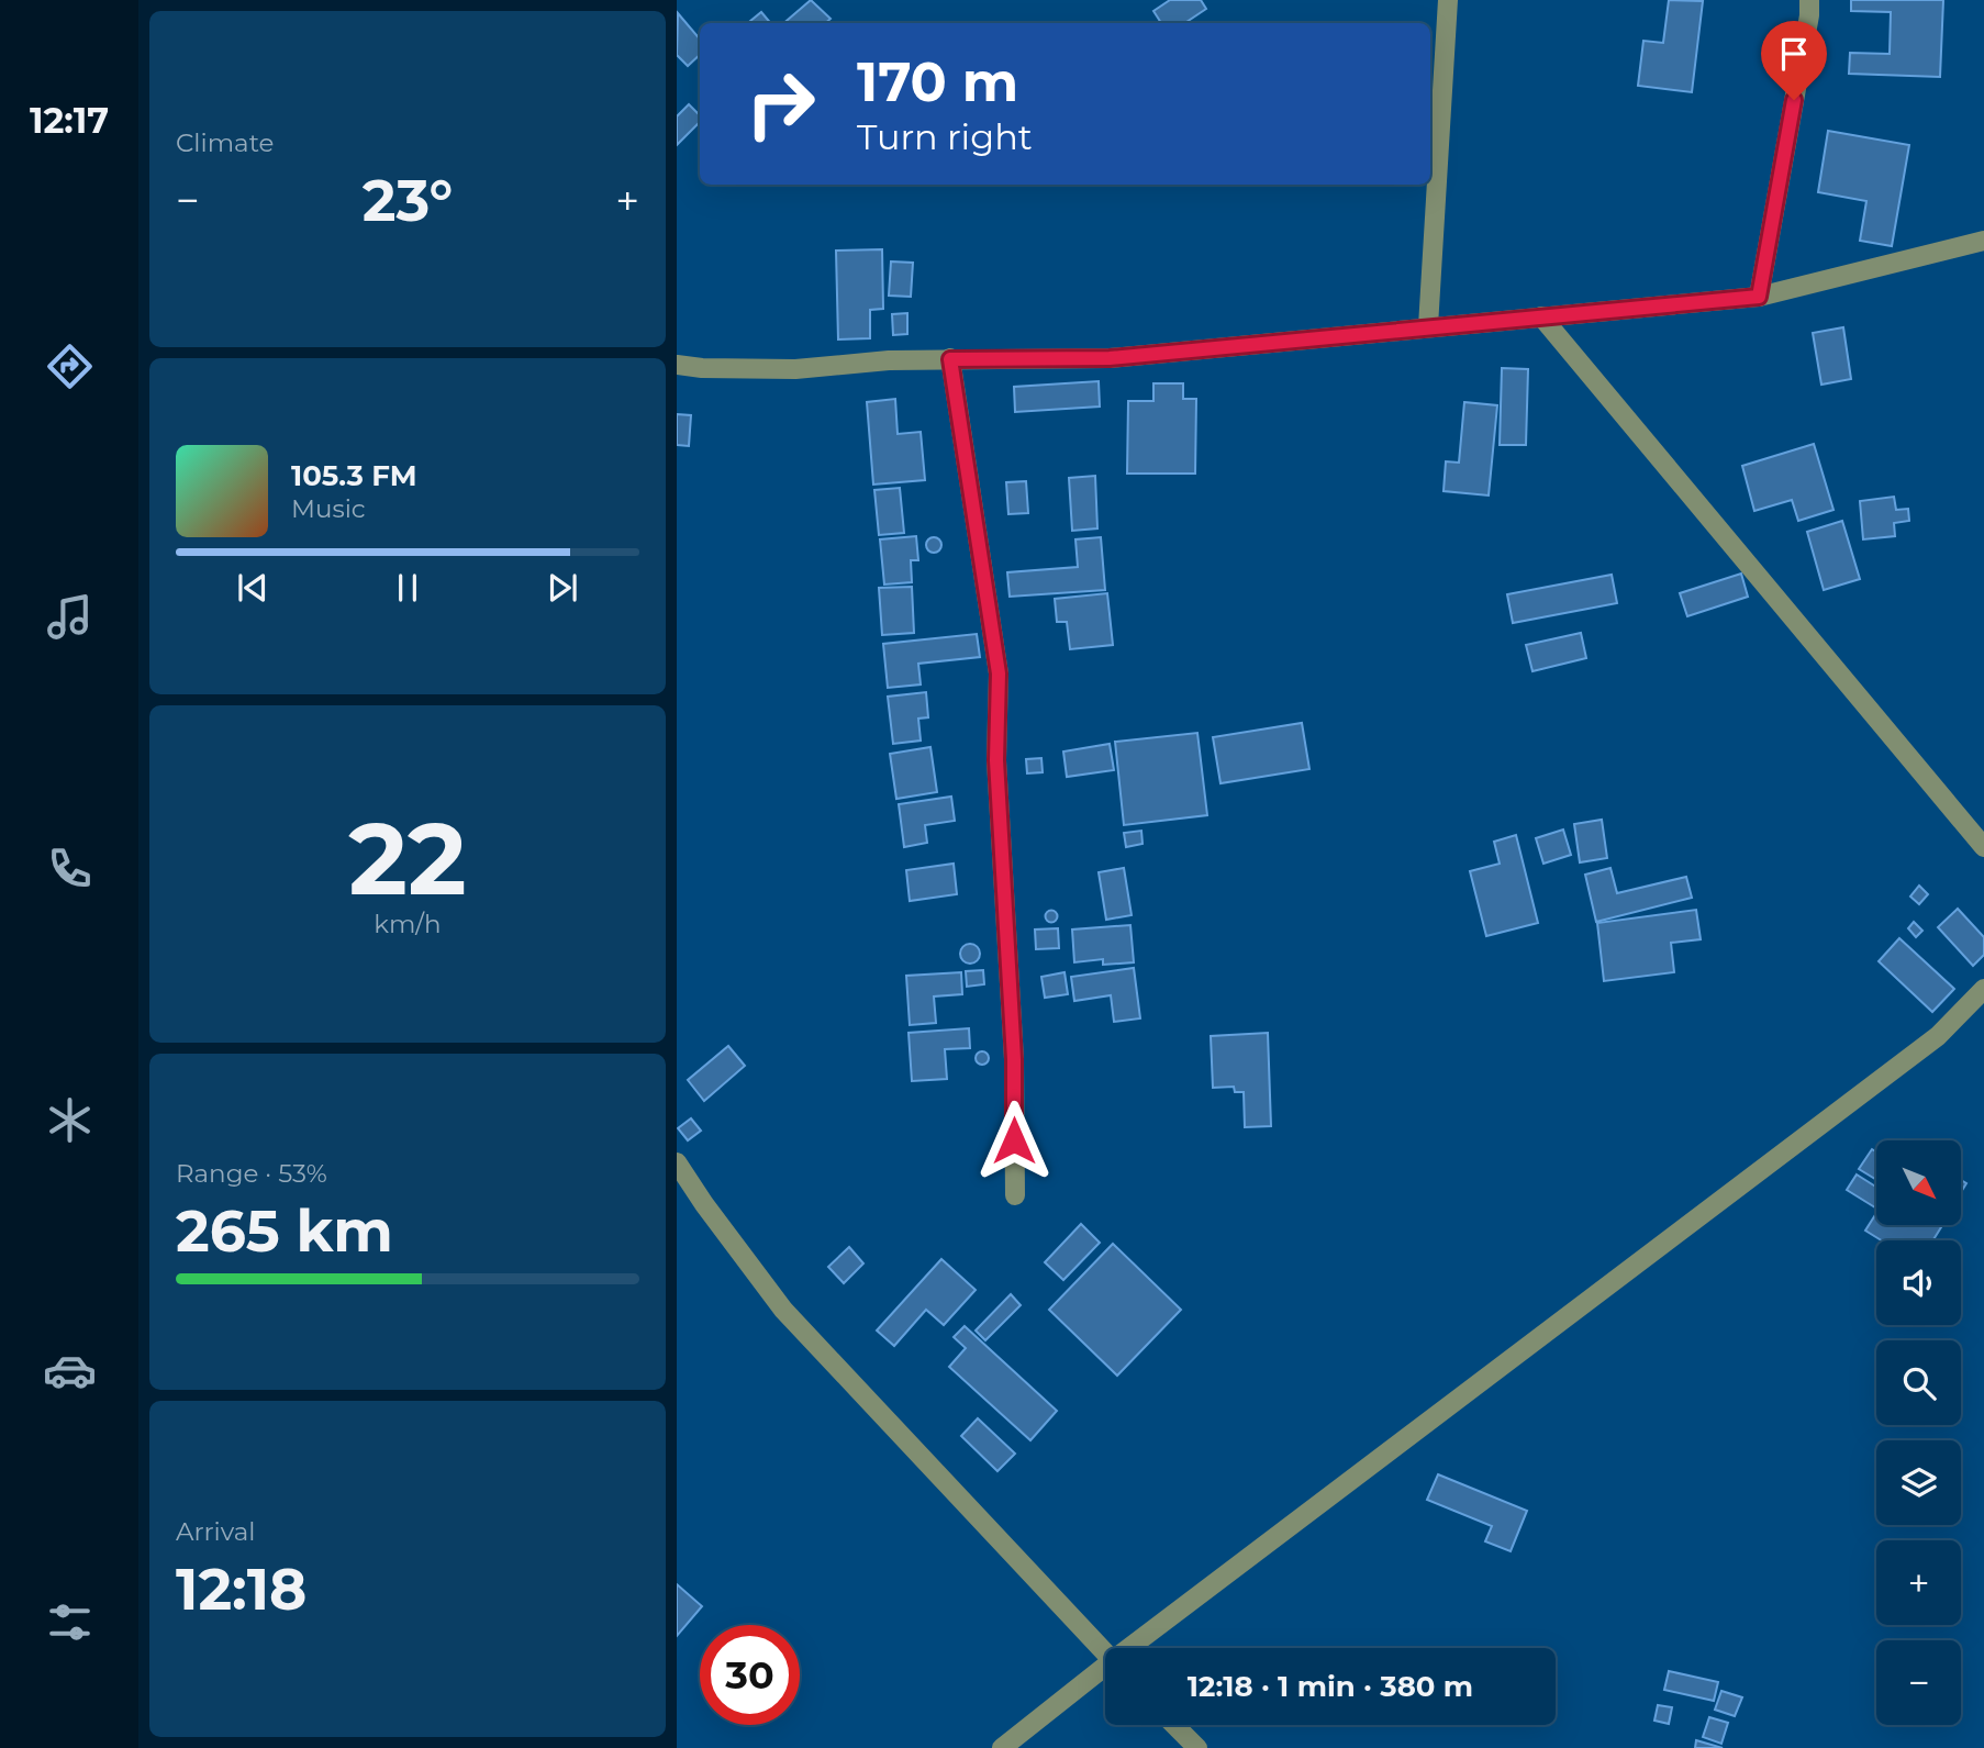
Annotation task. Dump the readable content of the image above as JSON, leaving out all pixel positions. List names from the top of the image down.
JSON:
{
  "north": "bottom right",
  "page": {
    "tabs": "12:17",
    "tile": [
      "Climate",
      ["22", "km/h"],
      ["Range · 53%", "265 km"],
      ["Arrival", "12:18"]
    ],
    "turn": ["170 m", "Turn right"],
    "heat": ["−", "23°", "+"],
    "song": ["105.3 FM", "Music"],
    "map_buttons": ["+", "−"],
    "limit": "30",
    "trip": "12:18 · 1 min · 380 m"
  }
}
